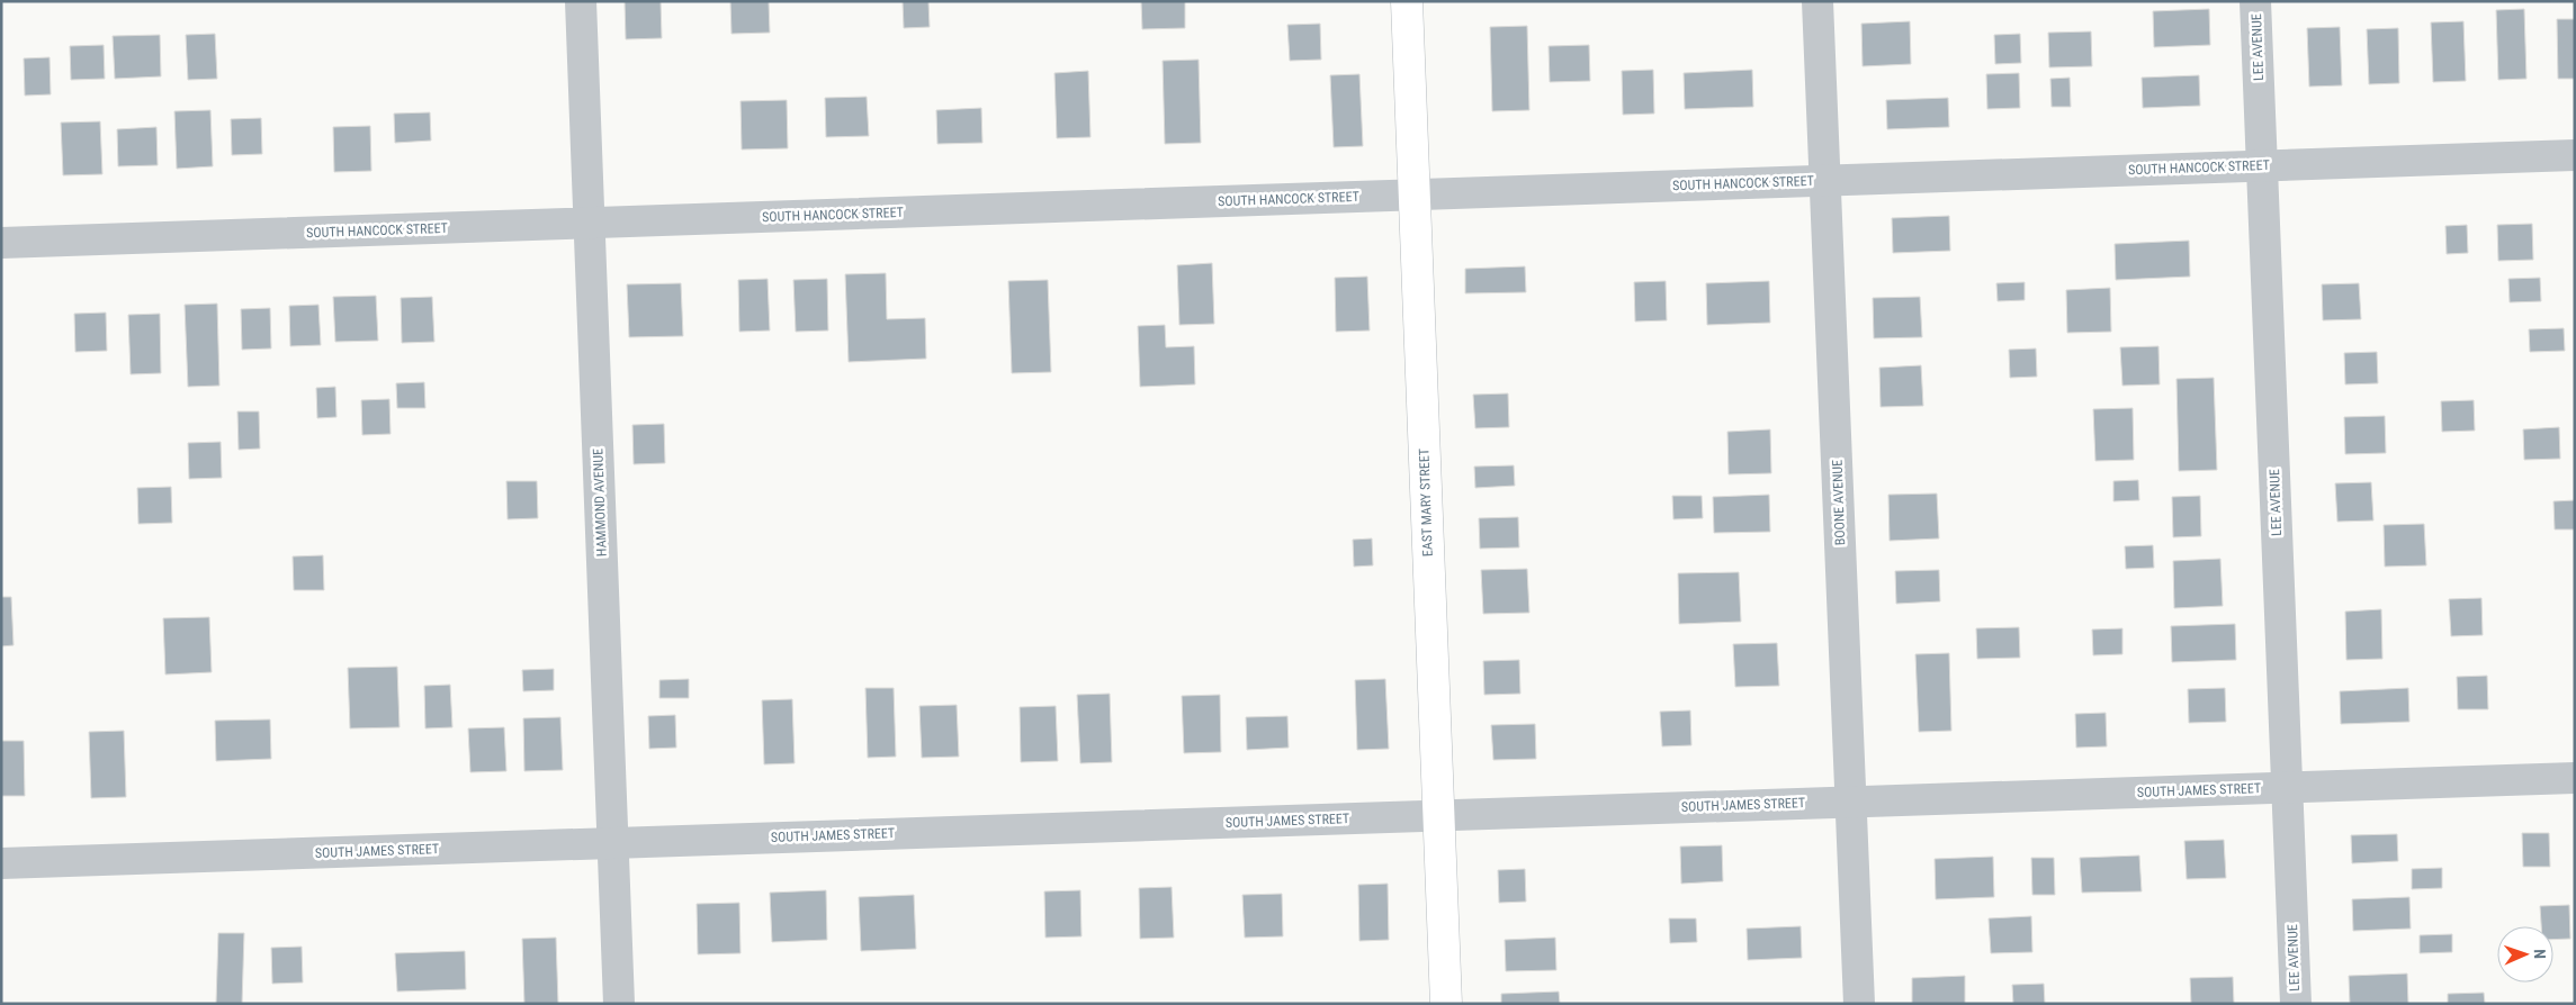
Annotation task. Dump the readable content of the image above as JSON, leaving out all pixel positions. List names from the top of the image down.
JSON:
{
  "streets": {
    "main road": ["EAST MARY STREET"],
    "street": [
      "LEE AVENUE",
      "SOUTH HANCOCK STREET",
      "HAMMOND AVENUE",
      "BOONE AVENUE",
      "SOUTH JAMES STREET"
    ]
  },
  "crossings": [
    ["LEE AVENUE", "SOUTH HANCOCK STREET"],
    ["LEE AVENUE", "SOUTH JAMES STREET"],
    ["SOUTH HANCOCK STREET", "HAMMOND AVENUE"],
    ["SOUTH HANCOCK STREET", "EAST MARY STREET"],
    ["SOUTH HANCOCK STREET", "BOONE AVENUE"],
    ["HAMMOND AVENUE", "SOUTH JAMES STREET"],
    ["EAST MARY STREET", "SOUTH JAMES STREET"],
    ["BOONE AVENUE", "SOUTH JAMES STREET"]
  ],
  "north": "right"
}
